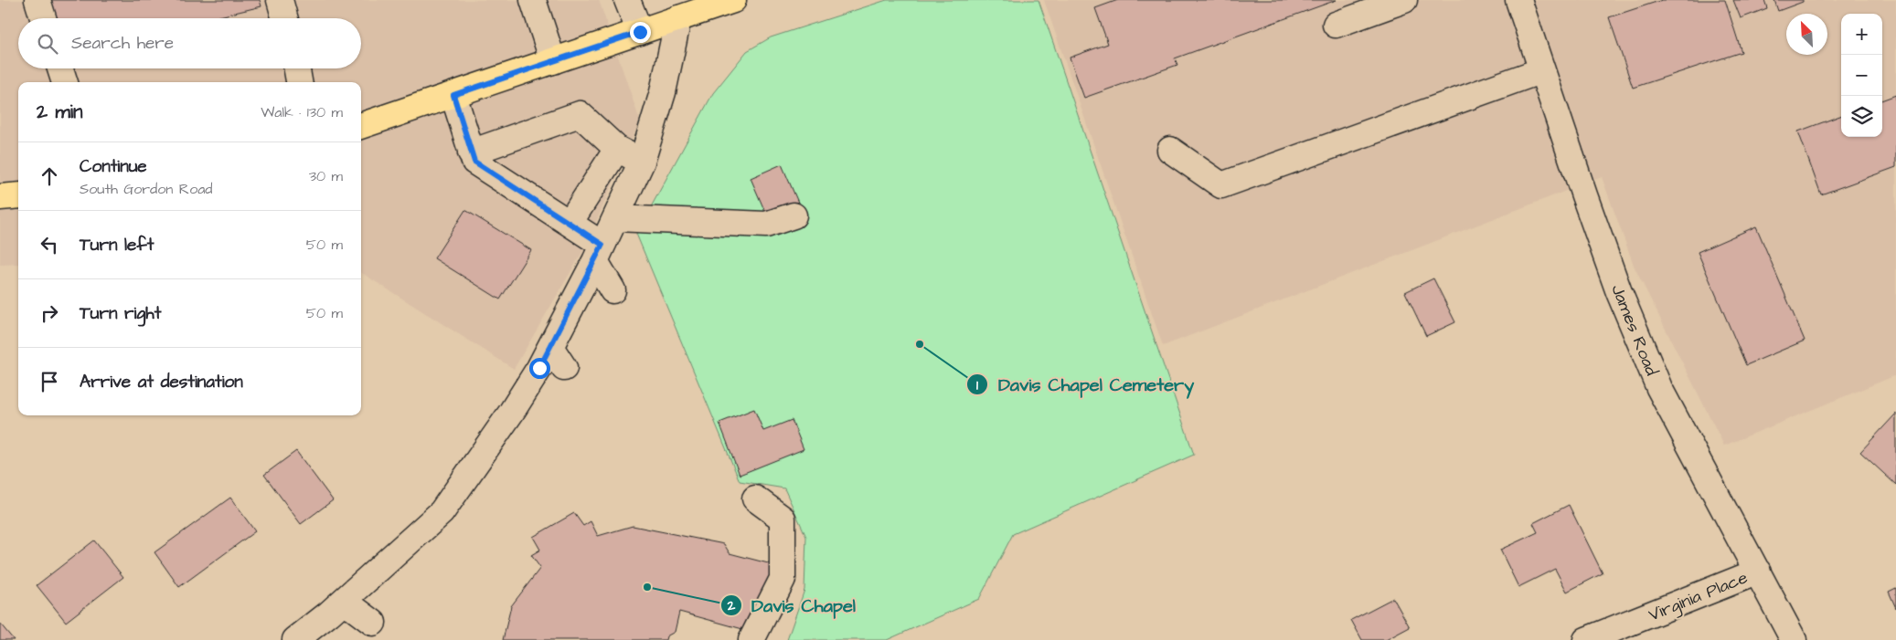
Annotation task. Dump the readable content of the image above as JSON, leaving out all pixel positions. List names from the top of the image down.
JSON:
{
  "streets": {
    "street": ["James Road", "Virginia Place"]
  },
  "crossings": [
    ["James Road", "Virginia Place"]
  ],
  "places": ["Davis Chapel Cemetery", "Davis Chapel"],
  "north": "top left",
  "page": {
    "map_buttons": ["+", "−"],
    "search": "Search here",
    "heading": ["2 min", "Walk · 130 m"],
    "list": [
      ["Continue", "South Gordon Road", "30 m"],
      ["Turn left", "50 m"],
      ["Turn right", "50 m"],
      "Arrive at destination"
    ]
  }
}
